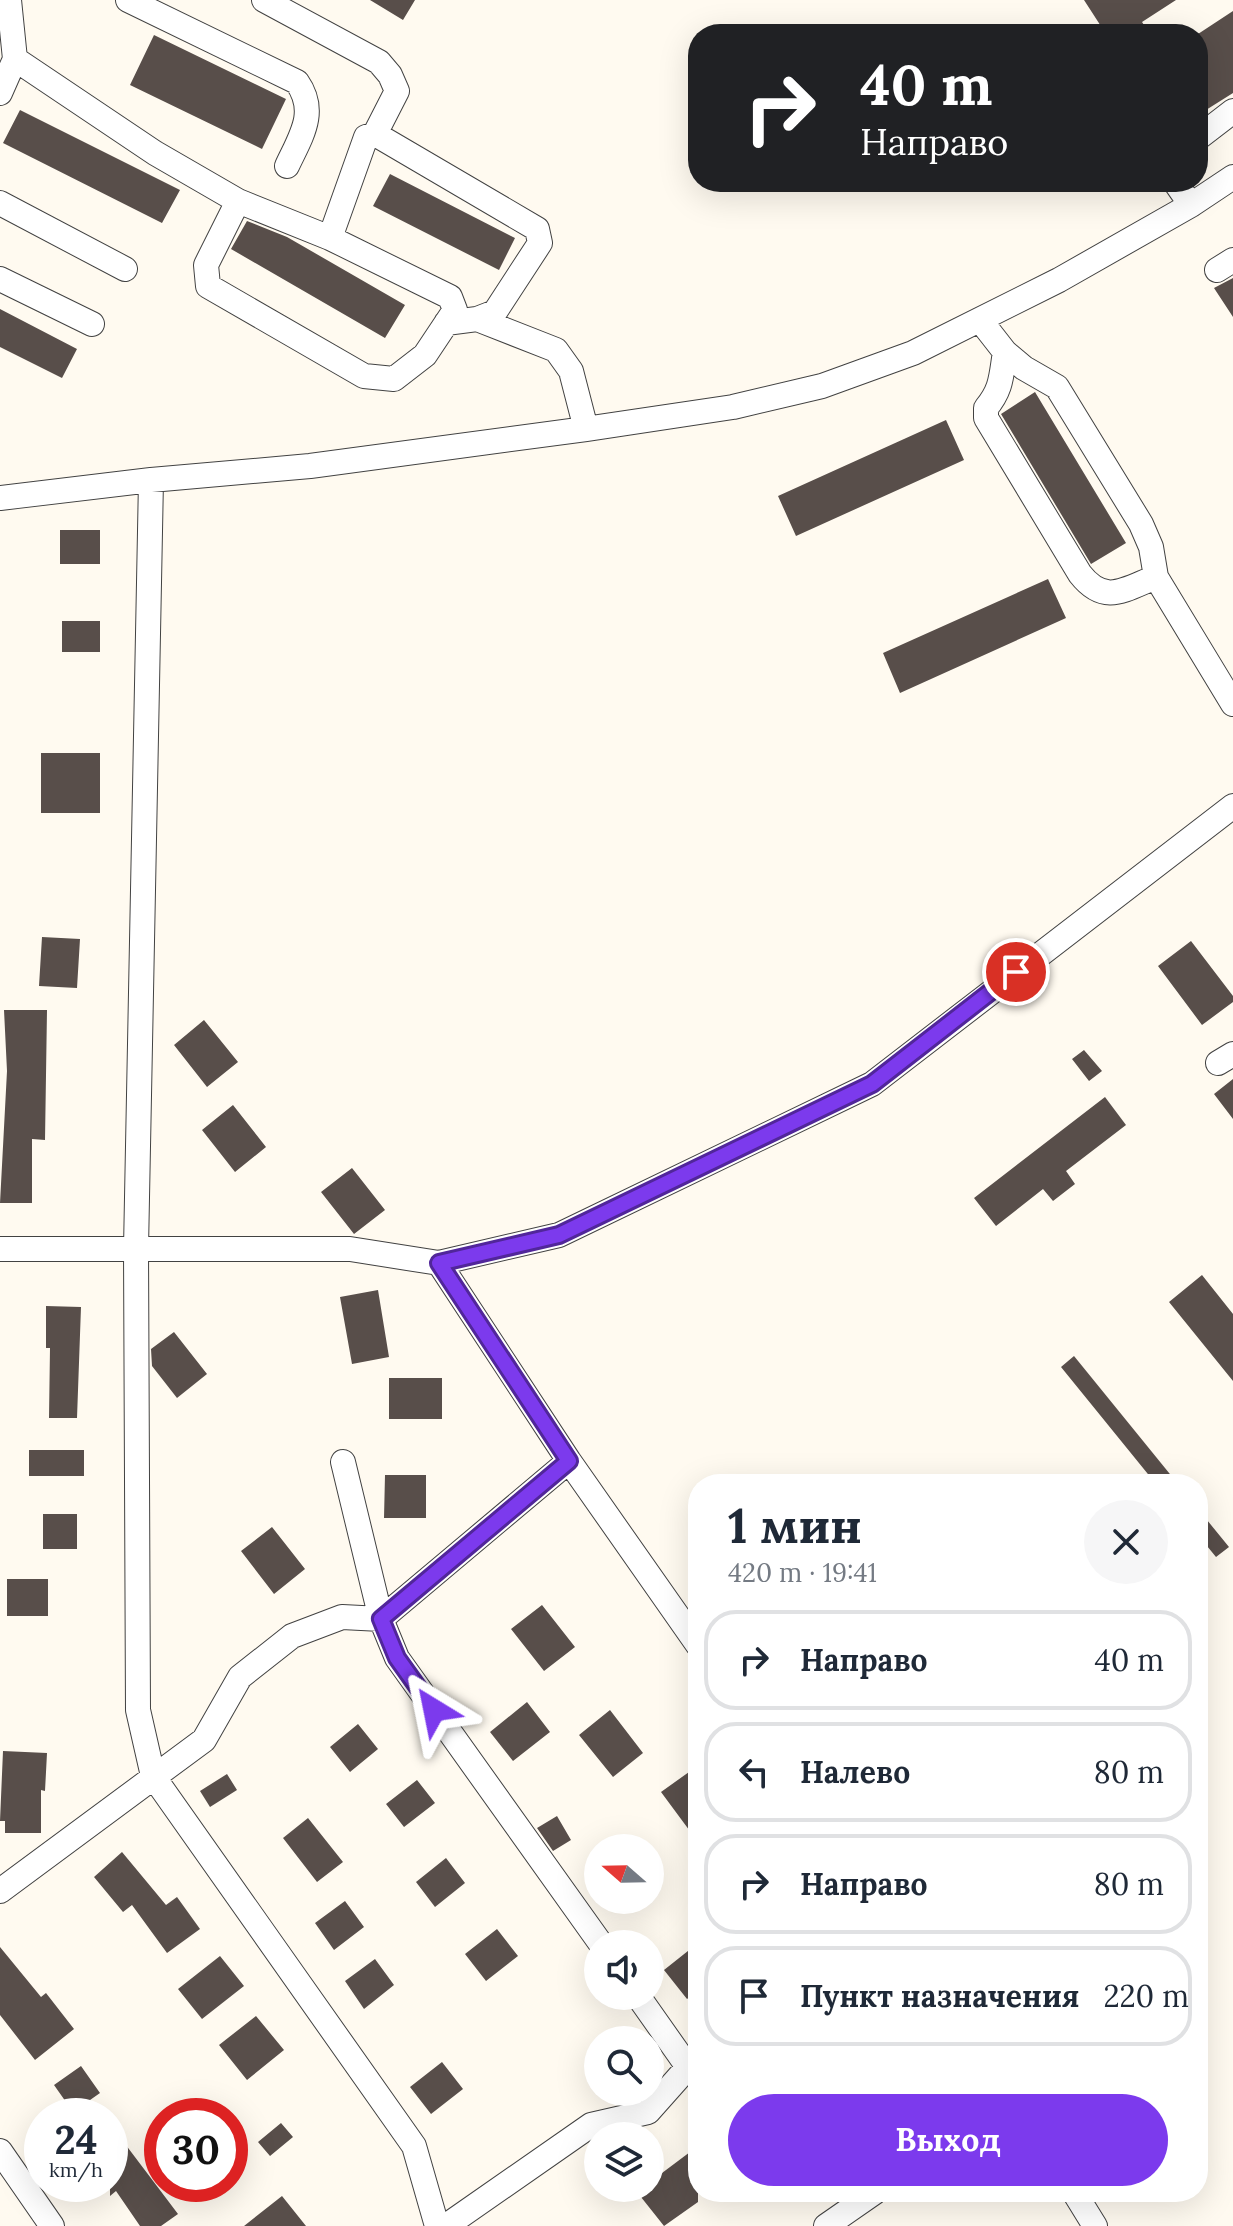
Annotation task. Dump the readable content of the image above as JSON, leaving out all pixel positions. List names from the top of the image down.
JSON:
{
  "north": "left",
  "page": {
    "turn": ["40 m", "Направо"],
    "heading": ["1 мин", "420 m · 19:41"],
    "list": [
      {
        "name": "Направо",
        "value": "40 m"
      },
      {
        "name": "Налево",
        "value": "80 m"
      },
      {
        "name": "Направо",
        "value": "80 m"
      },
      {
        "name": "Пункт назначения",
        "value": "220 m"
      }
    ],
    "buttons": "Выход",
    "speed": "24 km/h",
    "limit": "30"
  }
}
